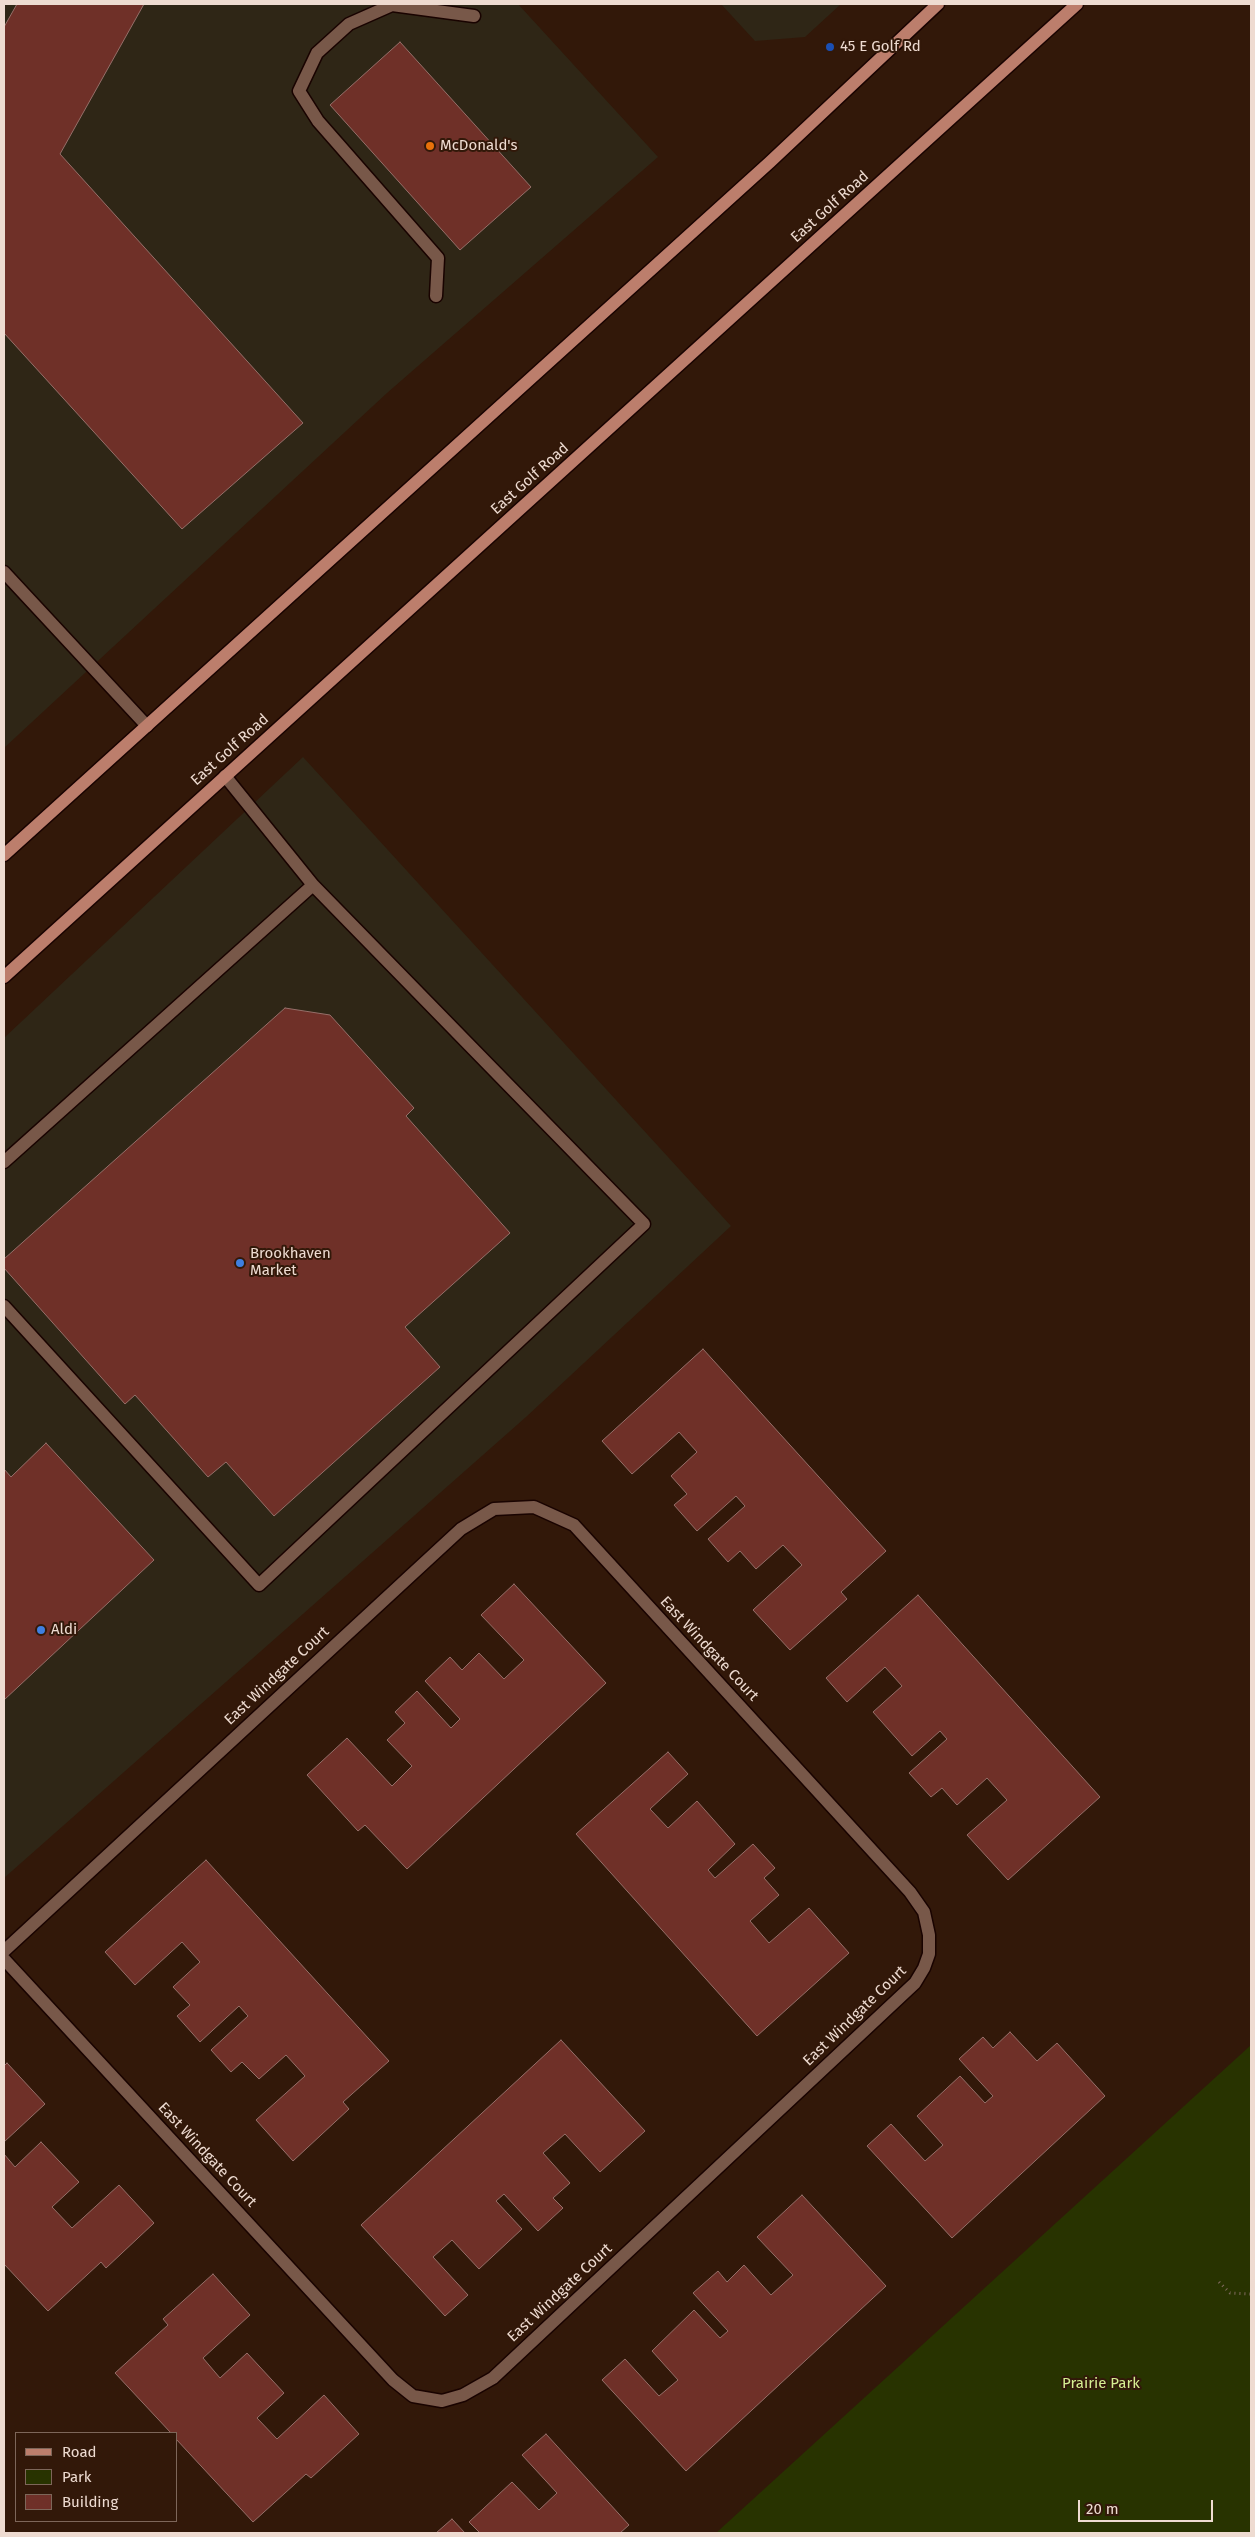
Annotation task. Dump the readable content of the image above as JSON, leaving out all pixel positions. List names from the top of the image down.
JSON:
{
  "streets": {
    "main road": ["East Golf Road"],
    "street": ["East Windgate Court"]
  },
  "parks": ["Prairie Park"],
  "places": [
    "45 E Golf Rd",
    "McDonald's",
    "Brookhaven Market",
    "Aldi"
  ],
  "legend": ["Road", "Park", "Building"],
  "scale_bar": "20 m"
}
